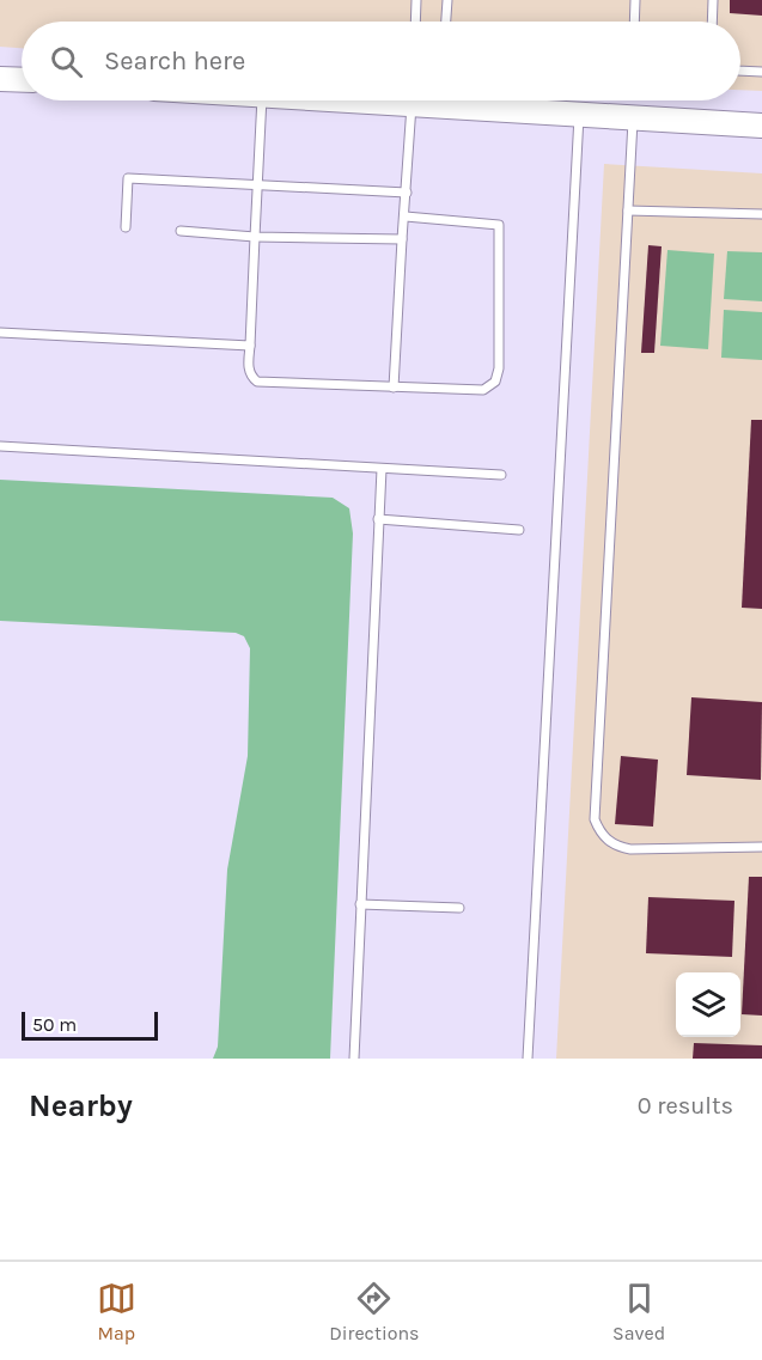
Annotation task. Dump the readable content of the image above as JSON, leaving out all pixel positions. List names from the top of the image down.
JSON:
{
  "scale_bar": "50 m",
  "page": {
    "search": "Search here",
    "scale": "50 m",
    "heading": ["Nearby", "0 results"],
    "nav": ["Map", "Directions", "Saved"]
  }
}
